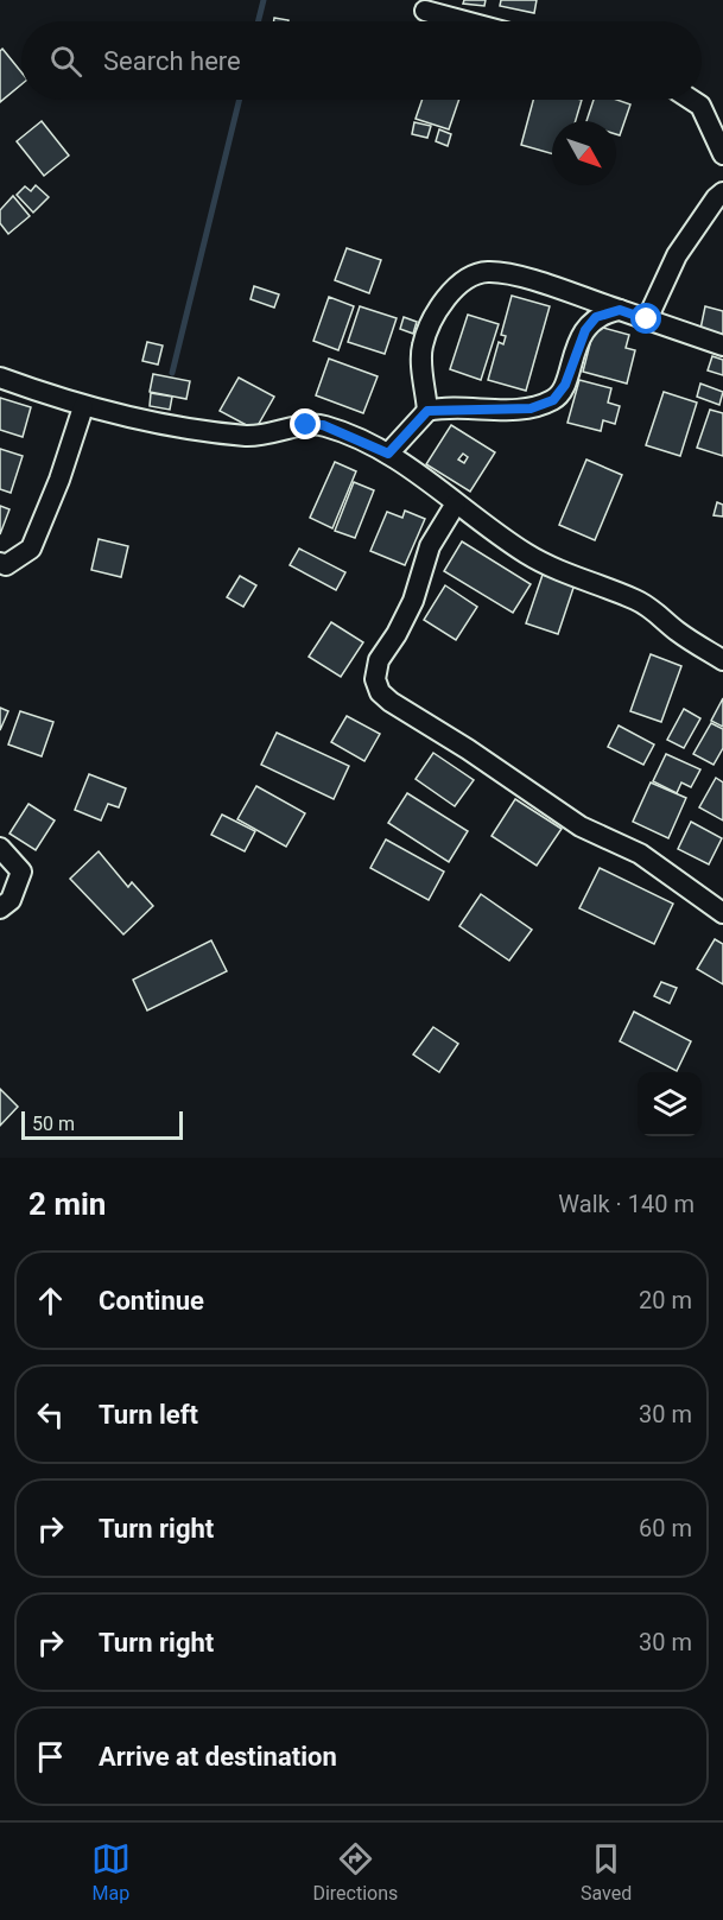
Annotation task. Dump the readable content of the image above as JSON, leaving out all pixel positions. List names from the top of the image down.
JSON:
{
  "scale_bar": "50 m",
  "north": "bottom right",
  "page": {
    "search": "Search here",
    "scale": "50 m",
    "heading": ["2 min", "Walk · 140 m"],
    "list": [
      ["Continue", "20 m"],
      ["Turn left", "30 m"],
      ["Turn right", "60 m"],
      ["Turn right", "30 m"],
      "Arrive at destination"
    ],
    "nav": ["Map", "Directions", "Saved"]
  }
}
